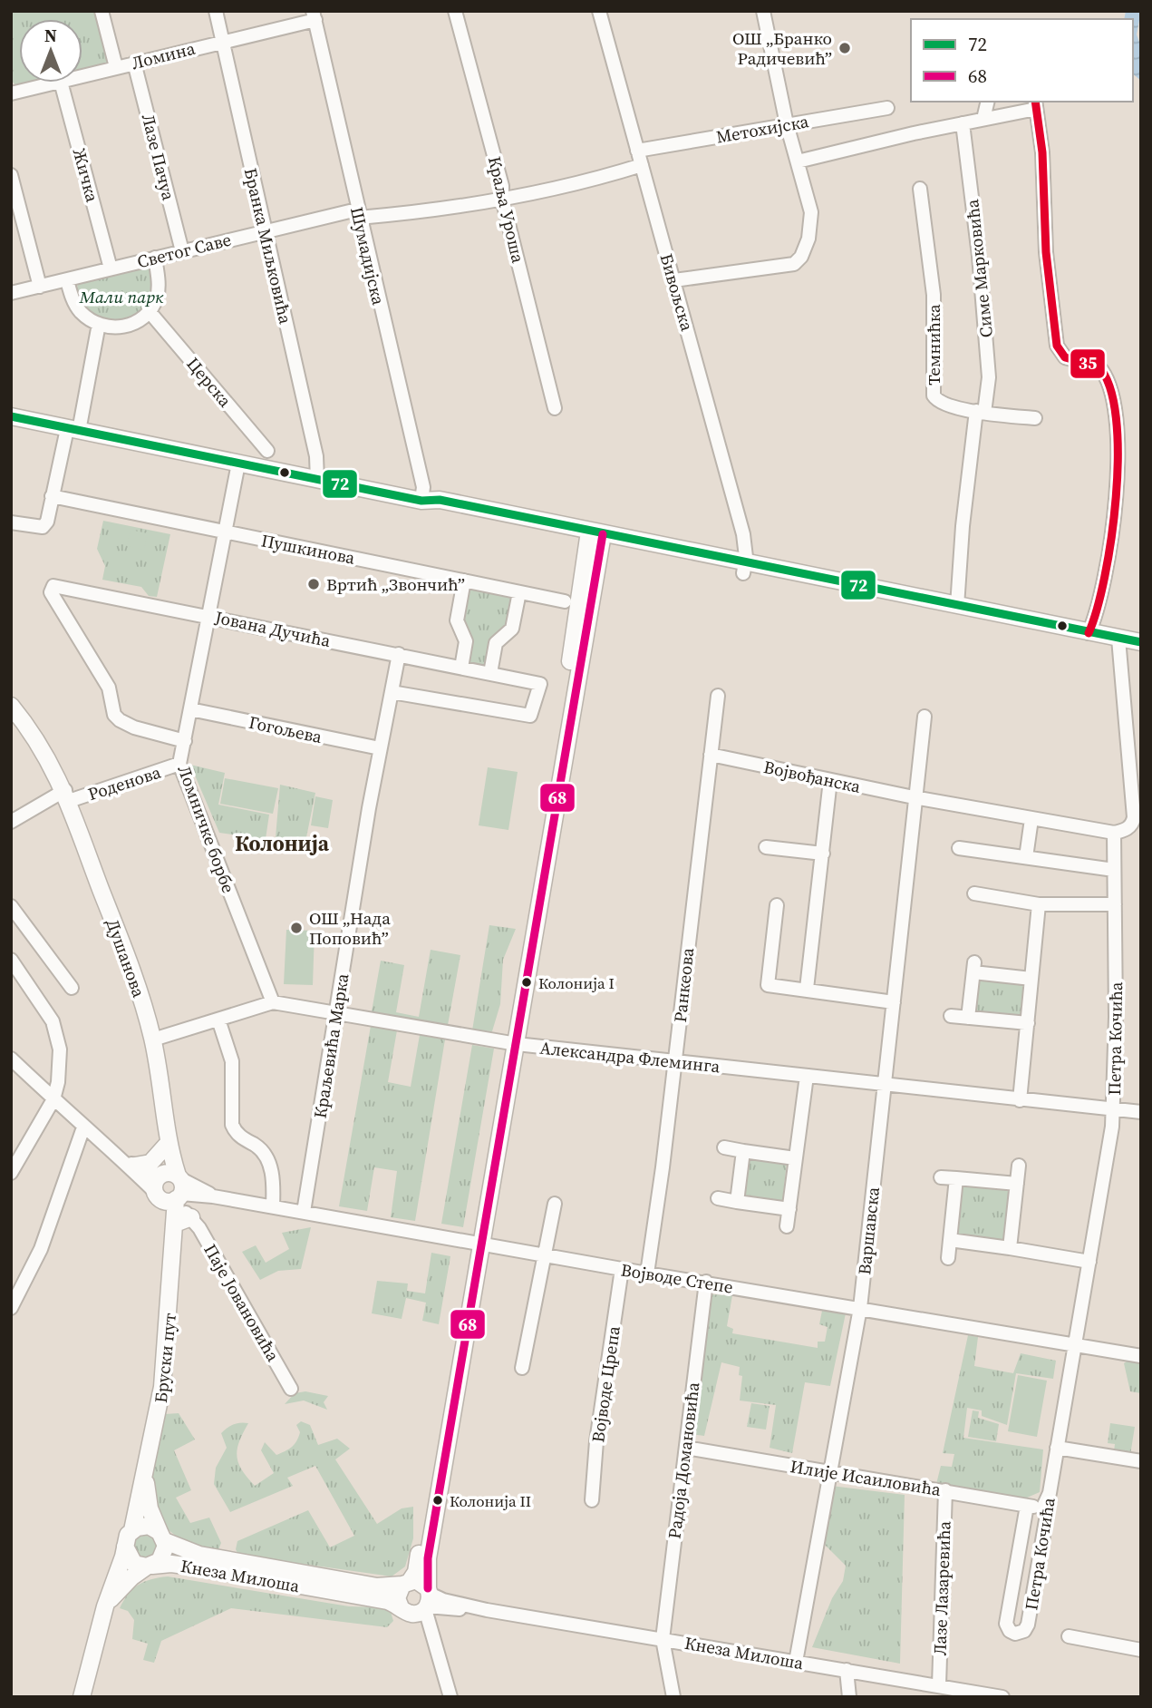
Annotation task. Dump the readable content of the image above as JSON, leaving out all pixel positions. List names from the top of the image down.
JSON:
{
  "streets": {
    "main road": ["Душанова", "Бруски пут", "Кнеза Милоша"],
    "street": [
      "Ломина",
      "Метохијска",
      "Лазе Пачуа",
      "Жичка",
      "Краља Уроша",
      "Бранка Миљковића",
      "Светог Саве",
      "Шумадијска",
      "Симе Марковића",
      "Бивољска",
      "Темнићка",
      "Церска",
      "Пушкинова",
      "Јована Дучића",
      "Гогољева",
      "Војвођанска",
      "Роденова",
      "Ломничке борбе",
      "Ранкеова",
      "Петра Кочића",
      "Краљевића Марка",
      "Александра Флеминга",
      "Варшавска",
      "Војводе Степе",
      "Паје Јовановића",
      "Војводе Црепа",
      "Радоја Домановића",
      "Илије Исаиловића",
      "Лазе Лазаревића"
    ]
  },
  "crossings": [
    ["Ломина", "Лазе Пачуа"],
    ["Ломина", "Бранка Миљковића"],
    ["Ломина", "Шумадијска"],
    ["Метохијска", "Бивољска"],
    ["Лазе Пачуа", "Светог Саве"],
    ["Жичка", "Светог Саве"],
    ["Краља Уроша", "Светог Саве"],
    ["Бранка Миљковића", "Светог Саве"],
    ["Светог Саве", "Шумадијска"],
    ["Светог Саве", "Бивољска"],
    ["Симе Марковића", "Темнићка"],
    ["Пушкинова", "Ломничке борбе"],
    ["Јована Дучића", "Ломничке борбе"],
    ["Јована Дучића", "Краљевића Марка"],
    ["Гогољева", "Ломничке борбе"],
    ["Гогољева", "Краљевића Марка"],
    ["Војвођанска", "Ранкеова"],
    ["Војвођанска", "Петра Кочића"],
    ["Војвођанска", "Варшавска"],
    ["Роденова", "Ломничке борбе"],
    ["Роденова", "Душанова"],
    ["Ломничке борбе", "Александра Флеминга"],
    ["Душанова", "Александра Флеминга"],
    ["Душанова", "Војводе Степе"],
    ["Душанова", "Паје Јовановића"],
    ["Душанова", "Бруски пут"],
    ["Ранкеова", "Александра Флеминга"],
    ["Ранкеова", "Војводе Степе"],
    ["Петра Кочића", "Александра Флеминга"],
    ["Петра Кочића", "Војводе Степе"],
    ["Петра Кочића", "Илије Исаиловића"],
    ["Краљевића Марка", "Александра Флеминга"],
    ["Краљевића Марка", "Војводе Степе"],
    ["Александра Флеминга", "Варшавска"],
    ["Варшавска", "Војводе Степе"],
    ["Варшавска", "Илије Исаиловића"],
    ["Варшавска", "Кнеза Милоша"],
    ["Војводе Степе", "Паје Јовановића"],
    ["Војводе Степе", "Бруски пут"],
    ["Војводе Степе", "Војводе Црепа"],
    ["Војводе Степе", "Радоја Домановића"],
    ["Паје Јовановића", "Бруски пут"],
    ["Бруски пут", "Кнеза Милоша"],
    ["Радоја Домановића", "Илије Исаиловића"],
    ["Радоја Домановића", "Кнеза Милоша"],
    ["Илије Исаиловића", "Лазе Лазаревића"],
    ["Кнеза Милоша", "Лазе Лазаревића"]
  ],
  "districts": ["Колонија"],
  "parks": ["Мали парк"],
  "places": [
    "ОШ „Бранко Радичевић”",
    "Вртић „Звончић”",
    "ОШ „Нада Поповић”",
    "Колонија I",
    "Колонија II"
  ],
  "lines": ["transit line 35", "transit line 72", "transit line 68"],
  "legend": ["72", "68"],
  "north": "top"
}
